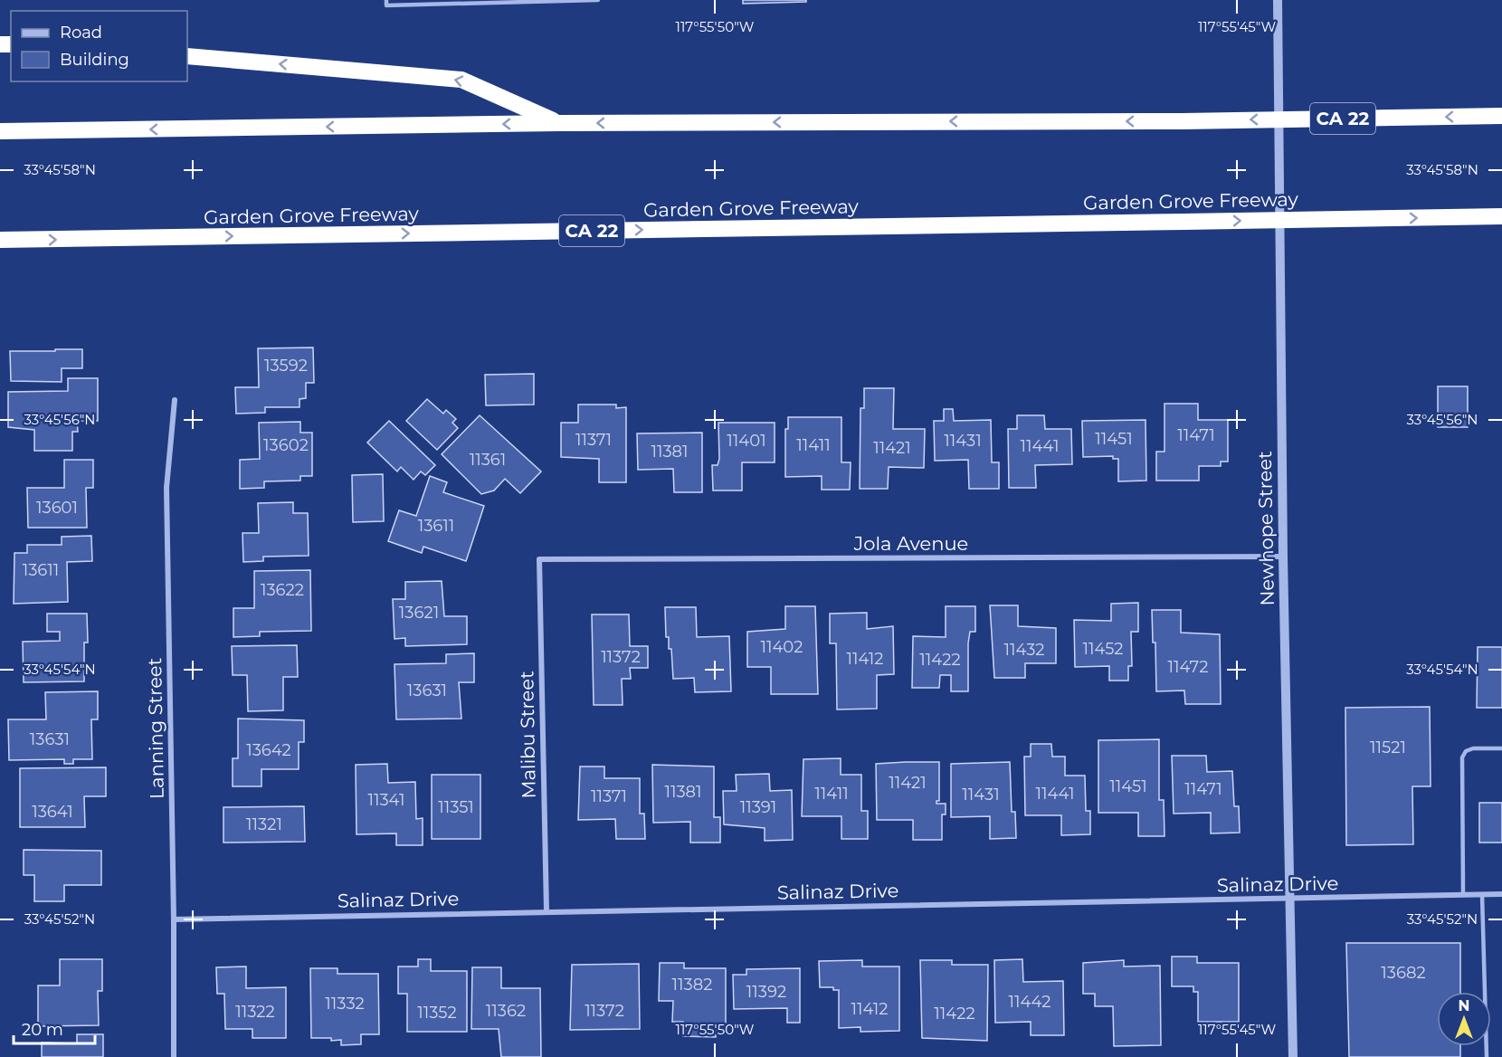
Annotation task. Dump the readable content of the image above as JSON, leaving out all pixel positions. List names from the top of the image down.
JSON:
{
  "streets": {
    "highway": ["CA 22", "Garden Grove Freeway"],
    "street": [
      "Newhope Street",
      "Jola Avenue",
      "Lanning Street",
      "Malibu Street",
      "Salinaz Drive"
    ]
  },
  "crossings": [
    ["Newhope Street", "Jola Avenue"],
    ["Newhope Street", "Salinaz Drive"],
    ["Jola Avenue", "Malibu Street"],
    ["Lanning Street", "Salinaz Drive"],
    ["Malibu Street", "Salinaz Drive"]
  ],
  "house_numbers": [
    "13592",
    "11471",
    "11451",
    "11371",
    "11401",
    "11431",
    "13602",
    "11411",
    "11441",
    "11421",
    "11381",
    "11361",
    "13601",
    "13611",
    "13611",
    "13622",
    "13621",
    "11402",
    "11452",
    "11432",
    "11372",
    "11412",
    "11422",
    "11472",
    "13631",
    "13631",
    "11521",
    "13642",
    "11421",
    "11451",
    "11471",
    "11381",
    "11411",
    "11441",
    "11431",
    "11371",
    "11341",
    "11351",
    "11391",
    "13641",
    "11321",
    "13682",
    "11382",
    "11392",
    "11442",
    "11332",
    "11412",
    "11362",
    "11372",
    "11322",
    "11352",
    "11422"
  ],
  "legend": ["Road", "Building"],
  "scale_bar": "20 m",
  "north": "top",
  "coordinates": [
    "117°55'50\"W",
    "117°55'45\"W",
    "33°45'58\"N",
    "33°45'56\"N",
    "33°45'54\"N",
    "33°45'52\"N"
  ]
}
